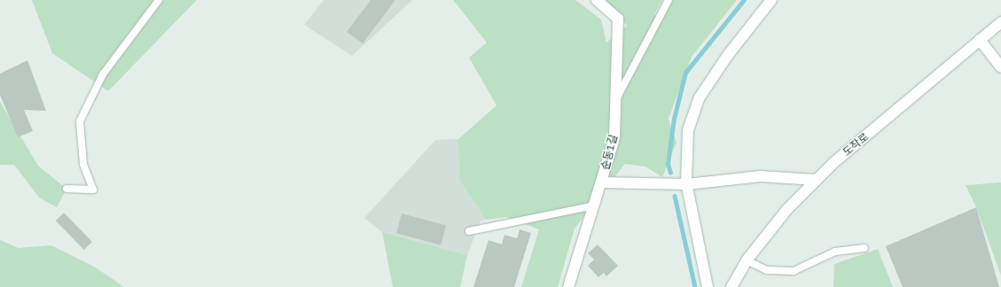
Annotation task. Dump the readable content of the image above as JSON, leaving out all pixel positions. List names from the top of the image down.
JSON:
{
  "streets": {
    "street": ["도작로", "순동1길"]
  }
}
